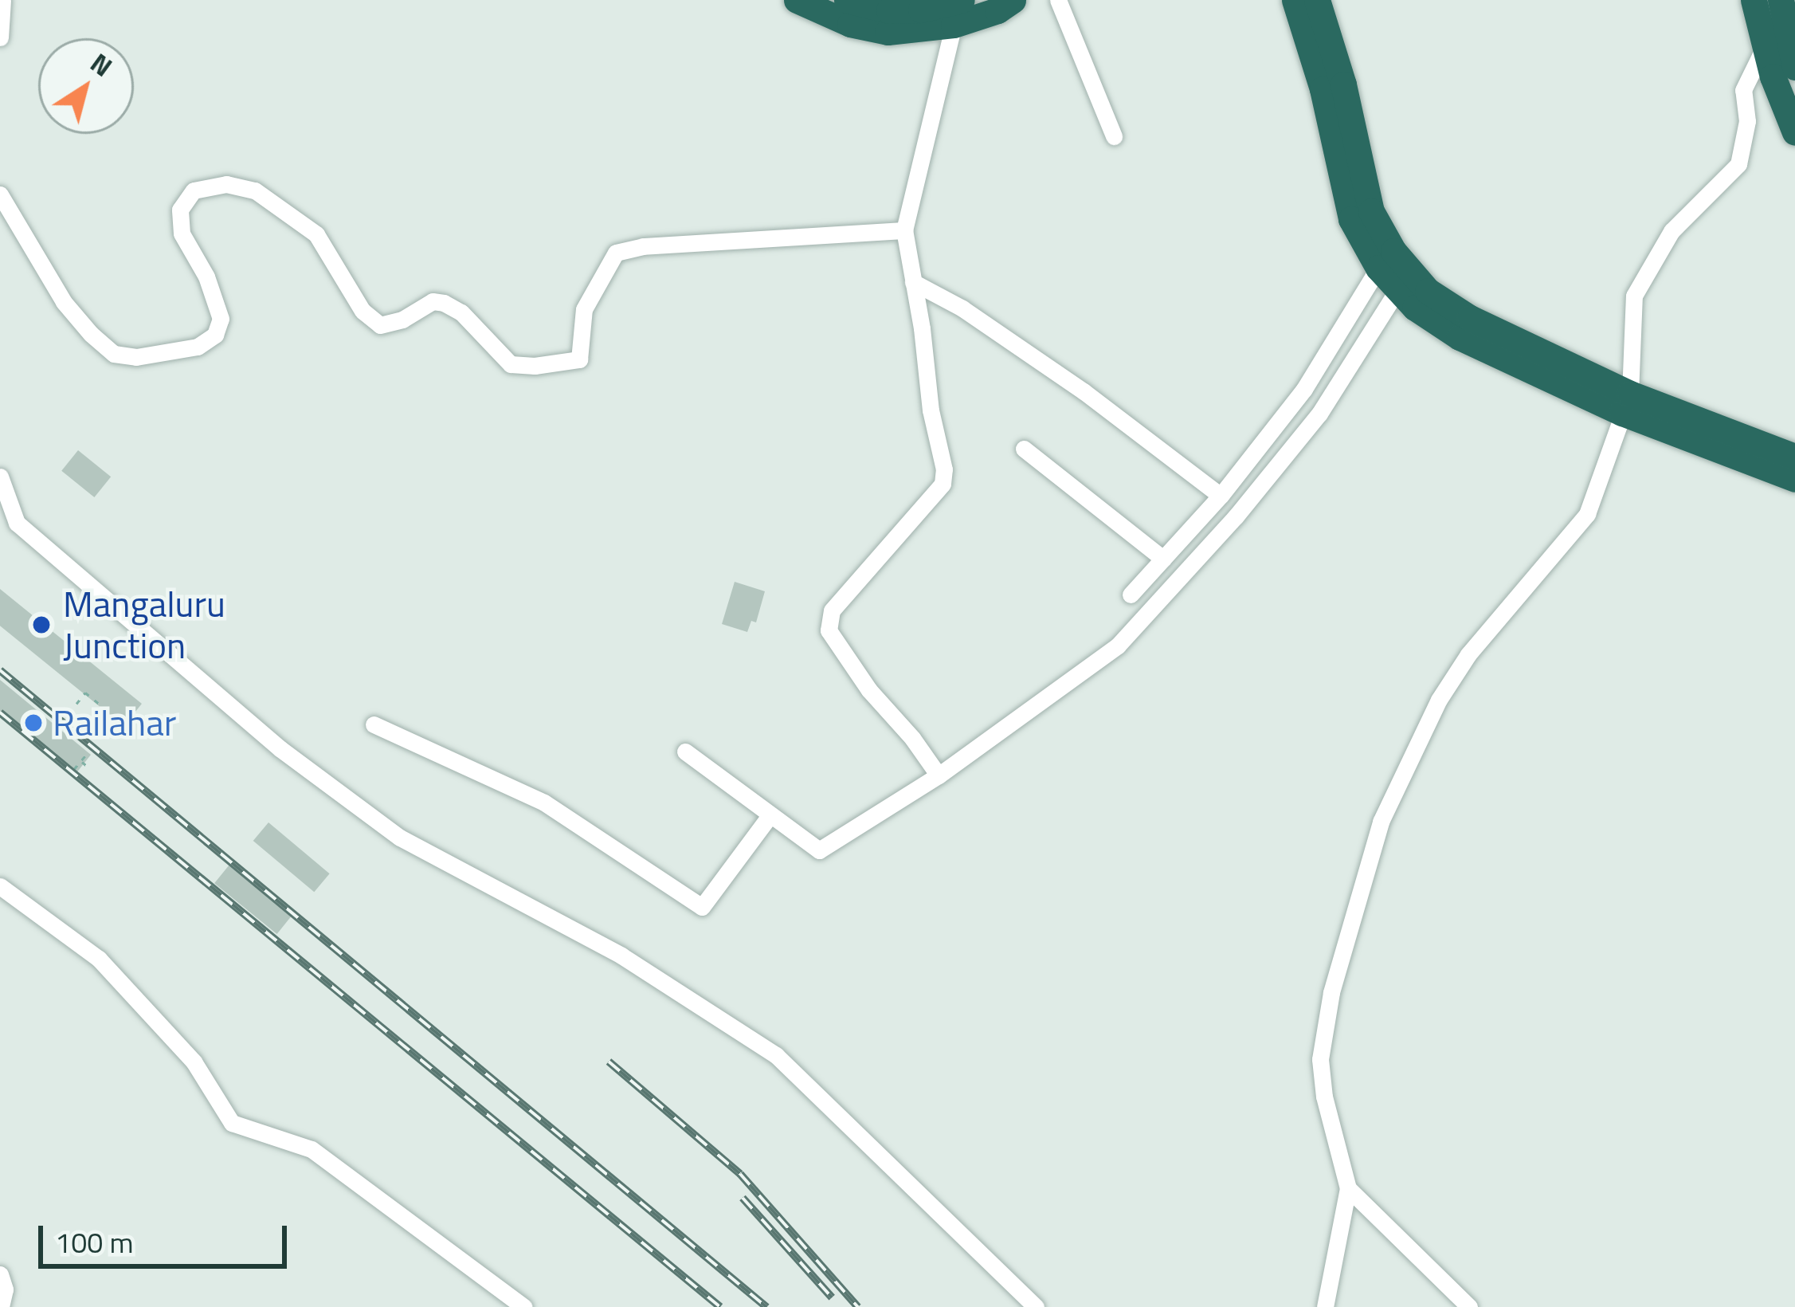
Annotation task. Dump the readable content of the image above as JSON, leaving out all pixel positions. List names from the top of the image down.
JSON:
{
  "places": ["Mangaluru Junction", "Railahar"],
  "scale_bar": "100 m",
  "north": "top right"
}
